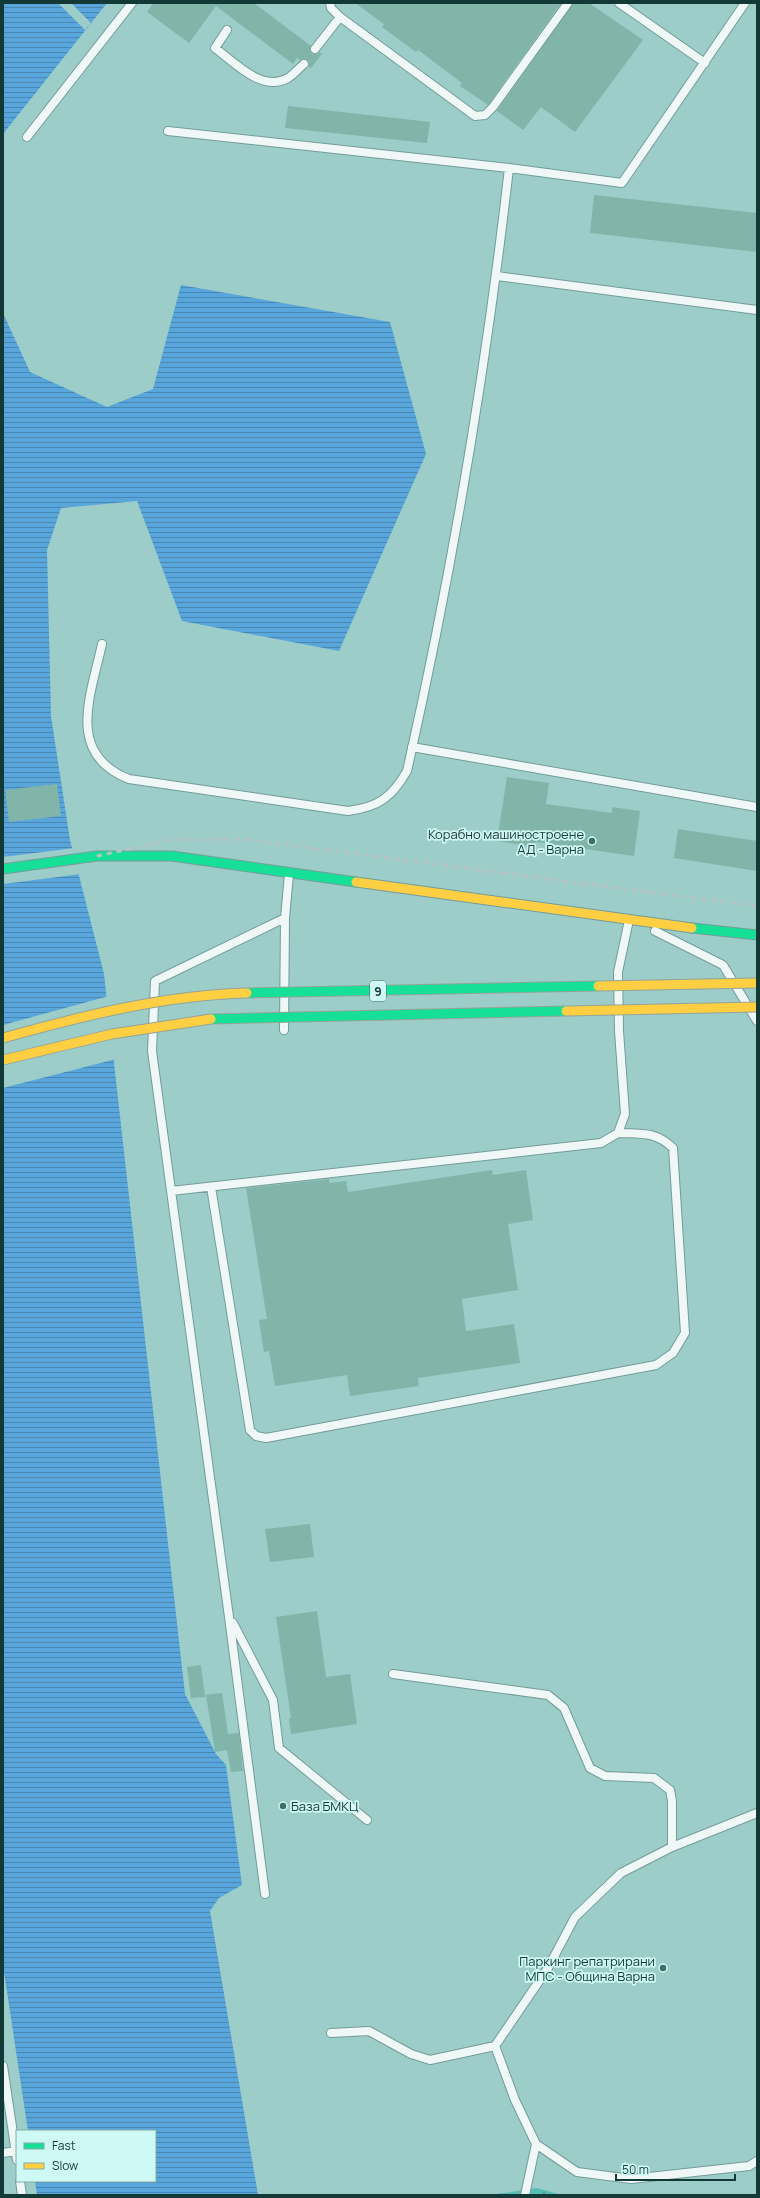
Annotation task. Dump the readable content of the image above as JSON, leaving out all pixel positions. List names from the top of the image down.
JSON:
{
  "streets": {
    "main road": ["9"]
  },
  "places": ["Корабно машиностроене АД - Варна", "База БМКЦ", "Паркинг репатрирани МПС - Община Варна"],
  "legend": ["Fast", "Slow"],
  "scale_bar": "50 m"
}
